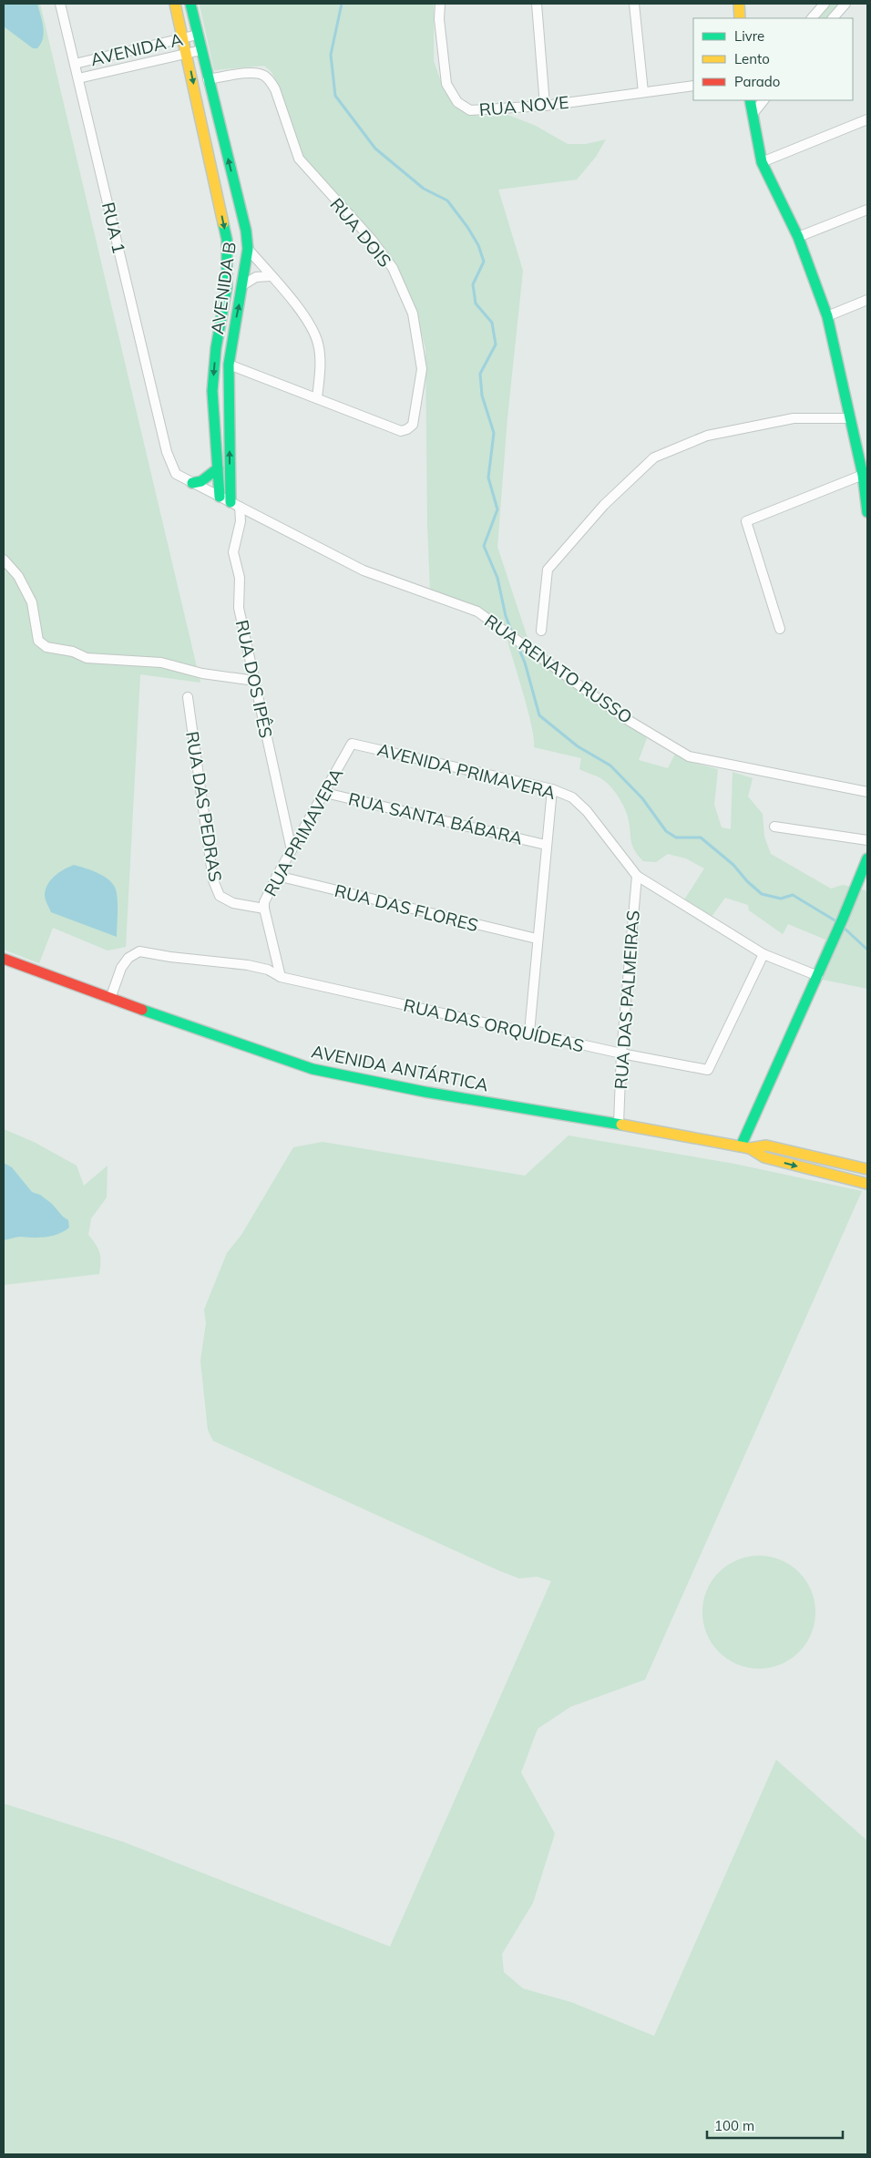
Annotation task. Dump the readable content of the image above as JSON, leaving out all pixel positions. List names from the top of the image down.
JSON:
{
  "streets": {
    "main road": ["AVENIDA B", "AVENIDA ANTÁRTICA"],
    "street": [
      "AVENIDA A",
      "RUA NOVE",
      "RUA 1",
      "RUA DOIS",
      "RUA RENATO RUSSO",
      "RUA DOS IPÊS",
      "AVENIDA PRIMAVERA",
      "RUA DAS PEDRAS",
      "RUA SANTA BÁBARA",
      "RUA PRIMAVERA",
      "RUA DAS FLORES",
      "RUA DAS PALMEIRAS",
      "RUA DAS ORQUÍDEAS"
    ]
  },
  "crossings": [
    ["AVENIDA A", "RUA 1"],
    ["AVENIDA A", "AVENIDA B"],
    ["RUA 1", "AVENIDA B"],
    ["RUA 1", "RUA RENATO RUSSO"],
    ["RUA 1", "RUA DOS IPÊS"],
    ["RUA DOIS", "AVENIDA B"],
    ["AVENIDA B", "RUA RENATO RUSSO"],
    ["AVENIDA B", "RUA DOS IPÊS"],
    ["RUA RENATO RUSSO", "RUA DOS IPÊS"],
    ["RUA DOS IPÊS", "RUA PRIMAVERA"],
    ["AVENIDA PRIMAVERA", "RUA PRIMAVERA"],
    ["AVENIDA PRIMAVERA", "RUA DAS PALMEIRAS"],
    ["AVENIDA PRIMAVERA", "RUA DAS ORQUÍDEAS"],
    ["RUA DAS PEDRAS", "RUA PRIMAVERA"],
    ["RUA SANTA BÁBARA", "RUA PRIMAVERA"],
    ["RUA PRIMAVERA", "RUA DAS FLORES"],
    ["RUA PRIMAVERA", "RUA DAS ORQUÍDEAS"],
    ["RUA DAS PALMEIRAS", "RUA DAS ORQUÍDEAS"],
    ["RUA DAS PALMEIRAS", "AVENIDA ANTÁRTICA"],
    ["RUA DAS ORQUÍDEAS", "AVENIDA ANTÁRTICA"]
  ],
  "legend": ["Livre", "Lento", "Parado"],
  "scale_bar": "100 m"
}
